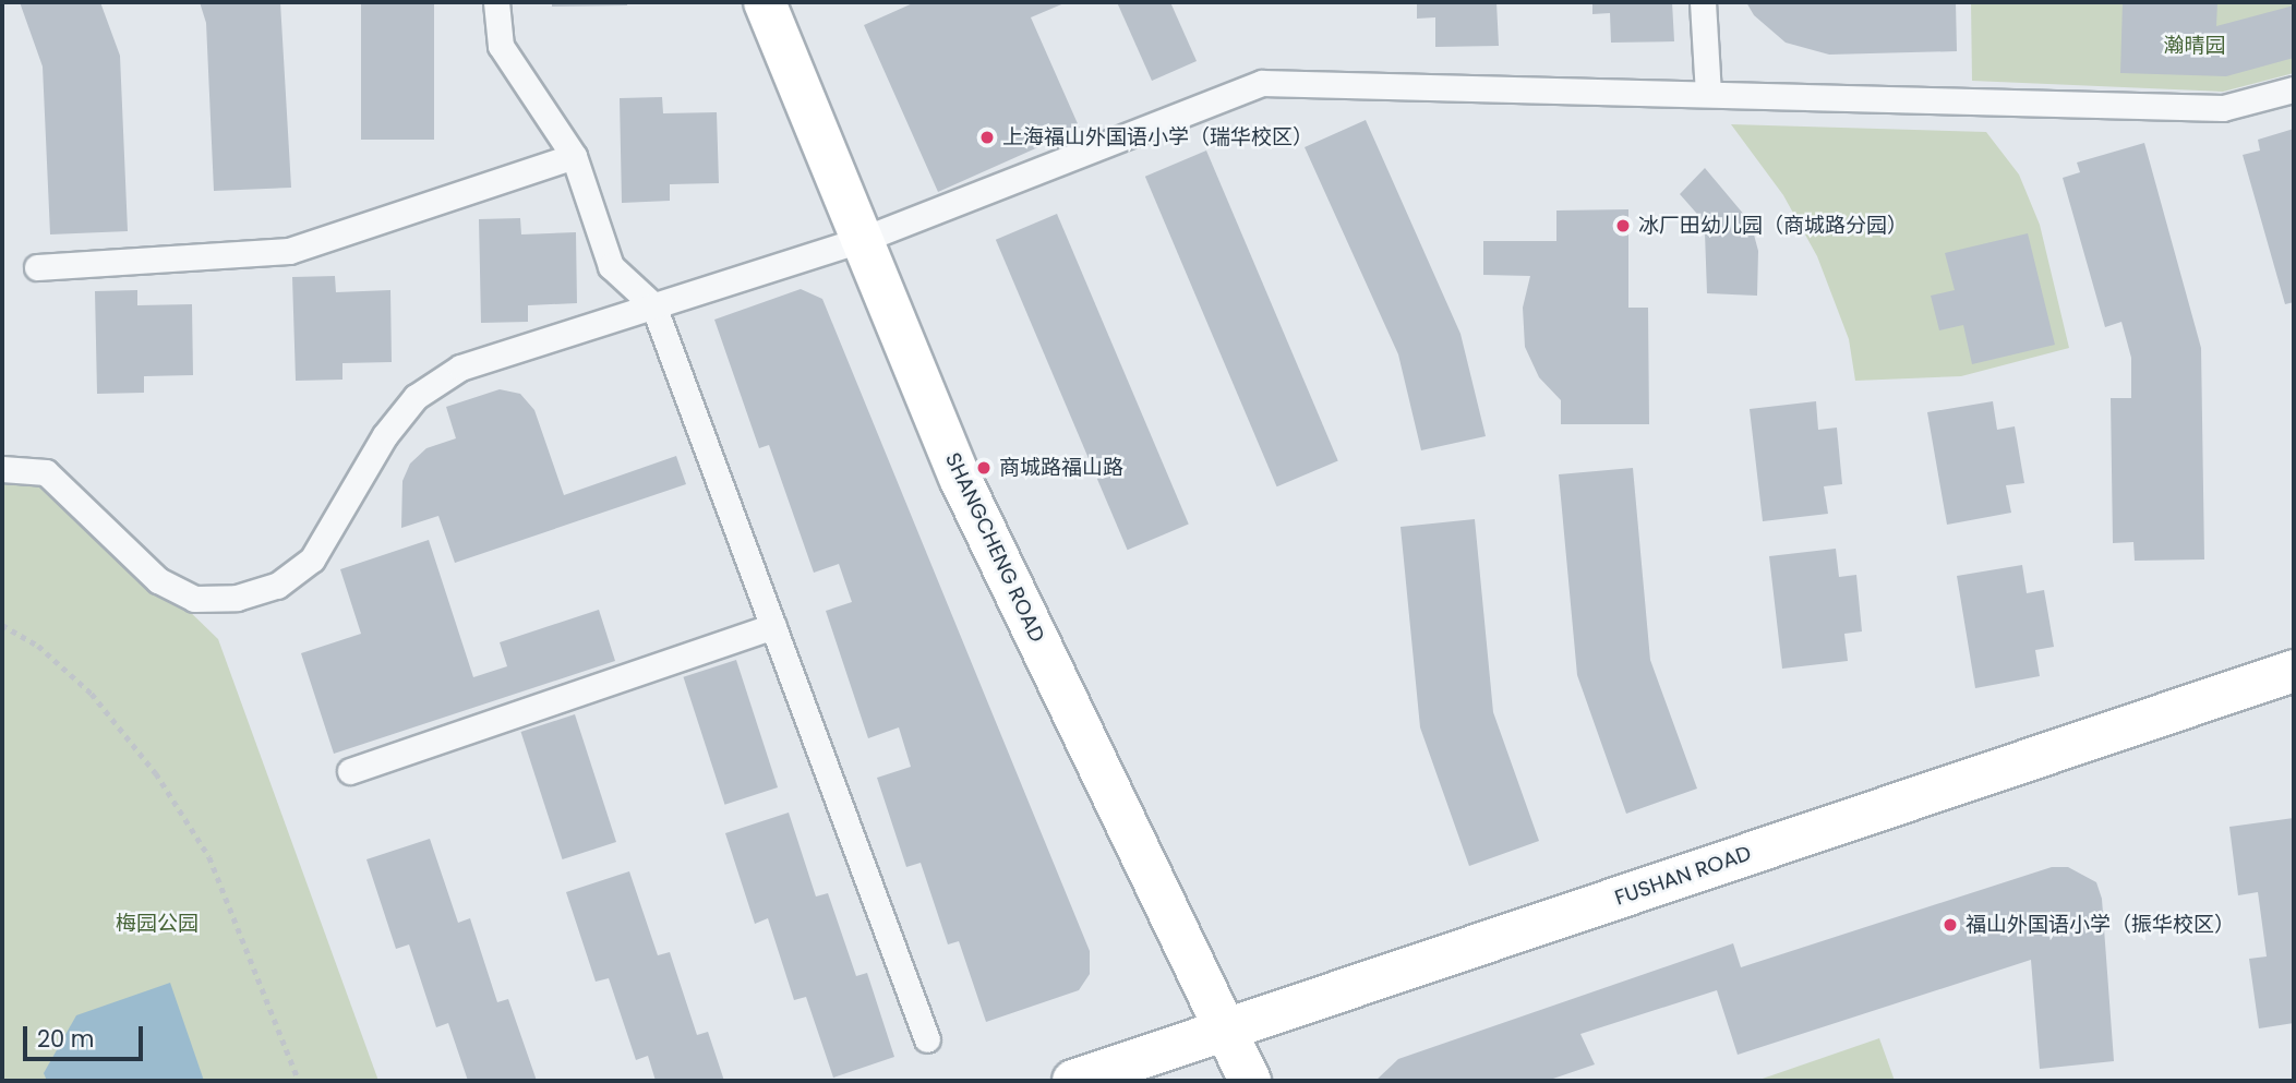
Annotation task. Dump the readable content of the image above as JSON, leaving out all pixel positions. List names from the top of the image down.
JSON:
{
  "streets": {
    "street": ["SHANGCHENG ROAD", "FUSHAN ROAD"]
  },
  "crossings": [
    ["SHANGCHENG ROAD", "FUSHAN ROAD"]
  ],
  "parks": ["瀚晴园", "梅园公园"],
  "places": [
    "上海福山外国语小学（瑞华校区）",
    "冰厂田幼儿园（商城路分园）",
    "商城路福山路",
    "福山外国语小学（振华校区）"
  ],
  "scale_bar": "20 m"
}
